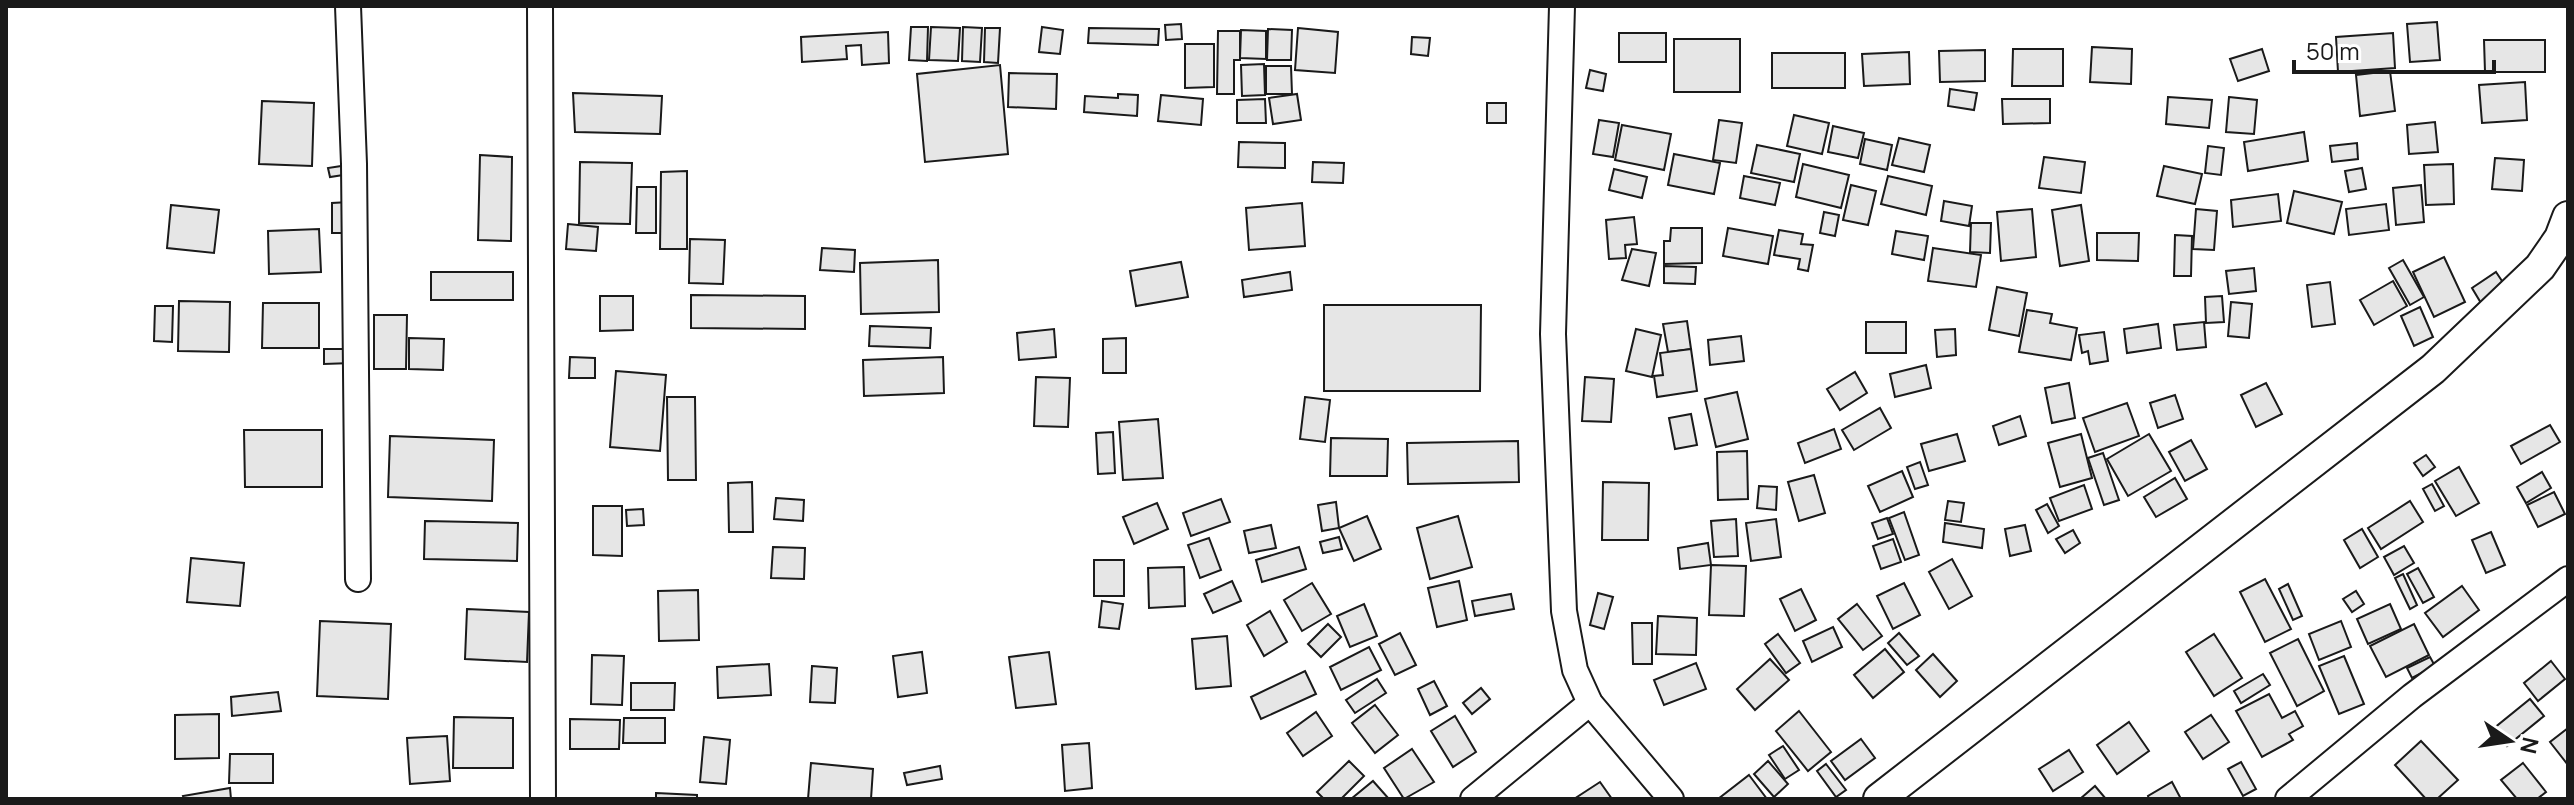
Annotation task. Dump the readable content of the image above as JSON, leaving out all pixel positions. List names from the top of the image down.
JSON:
{
  "scale_bar": "50 m",
  "north": "right"
}
